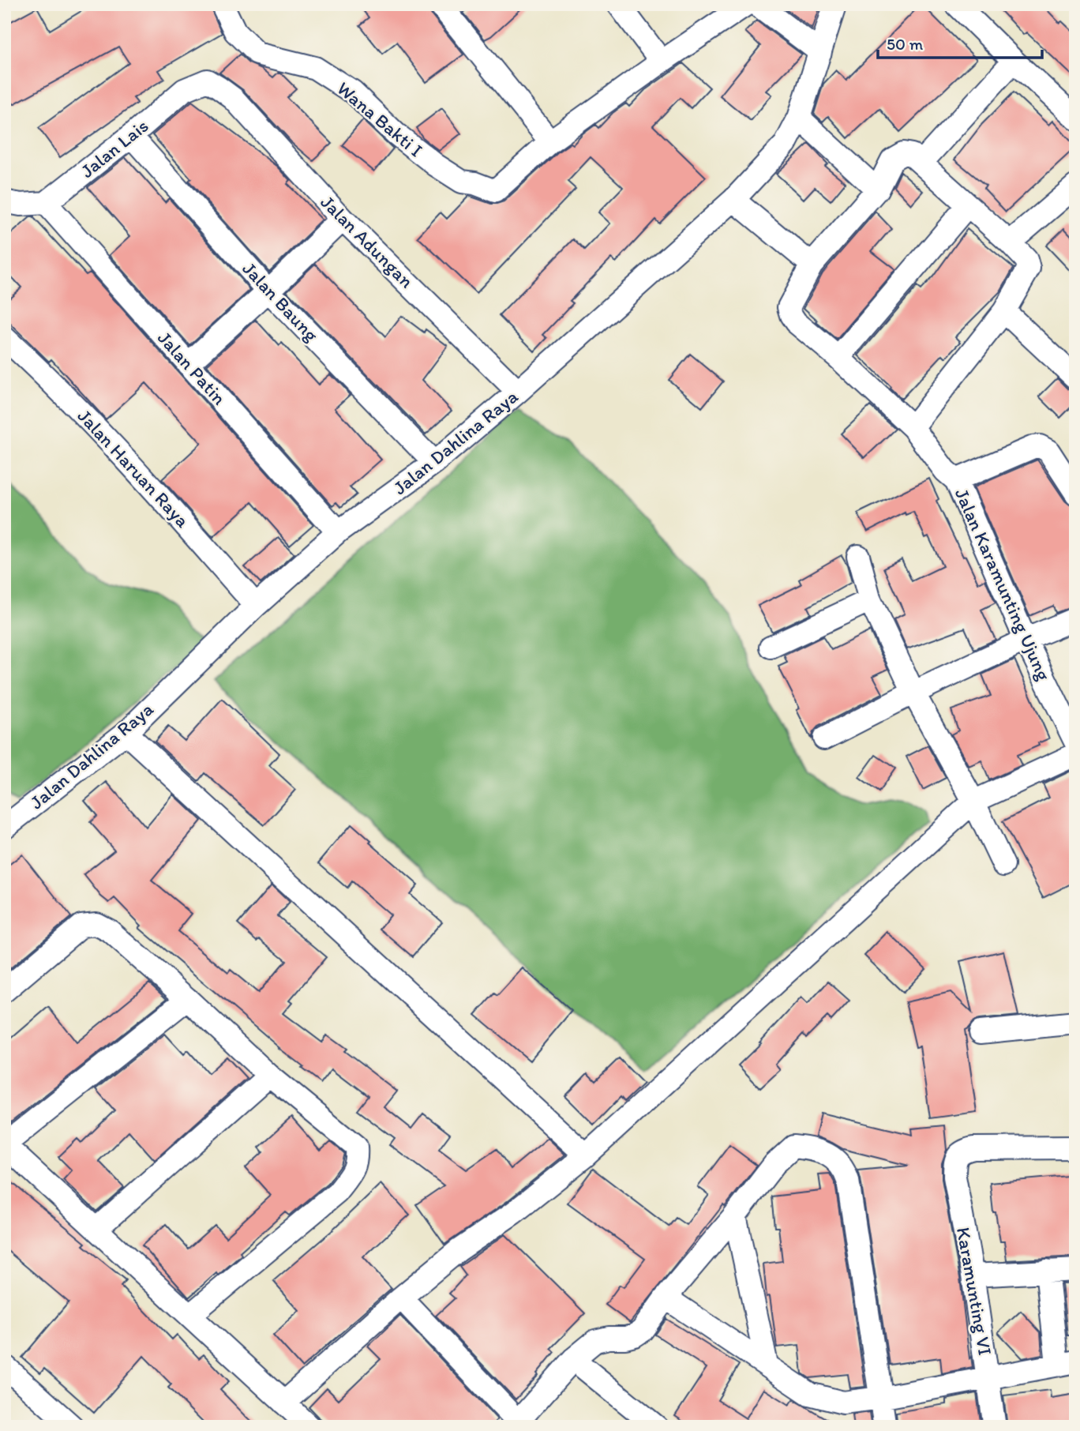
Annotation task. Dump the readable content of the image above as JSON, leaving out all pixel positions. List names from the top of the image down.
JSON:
{
  "streets": {
    "street": [
      "Wana Bakti I",
      "Jalan Lais",
      "Jalan Adungan",
      "Jalan Baung",
      "Jalan Patin",
      "Jalan Dahlina Raya",
      "Jalan Haruan Raya",
      "Jalan Karamunting Ujung",
      "Karamunting VI"
    ]
  },
  "crossings": [
    ["Jalan Lais", "Jalan Adungan"],
    ["Jalan Lais", "Jalan Baung"],
    ["Jalan Lais", "Jalan Patin"],
    ["Jalan Adungan", "Jalan Dahlina Raya"],
    ["Jalan Baung", "Jalan Dahlina Raya"],
    ["Jalan Patin", "Jalan Dahlina Raya"],
    ["Jalan Dahlina Raya", "Jalan Haruan Raya"]
  ],
  "scale_bar": "50 m"
}
